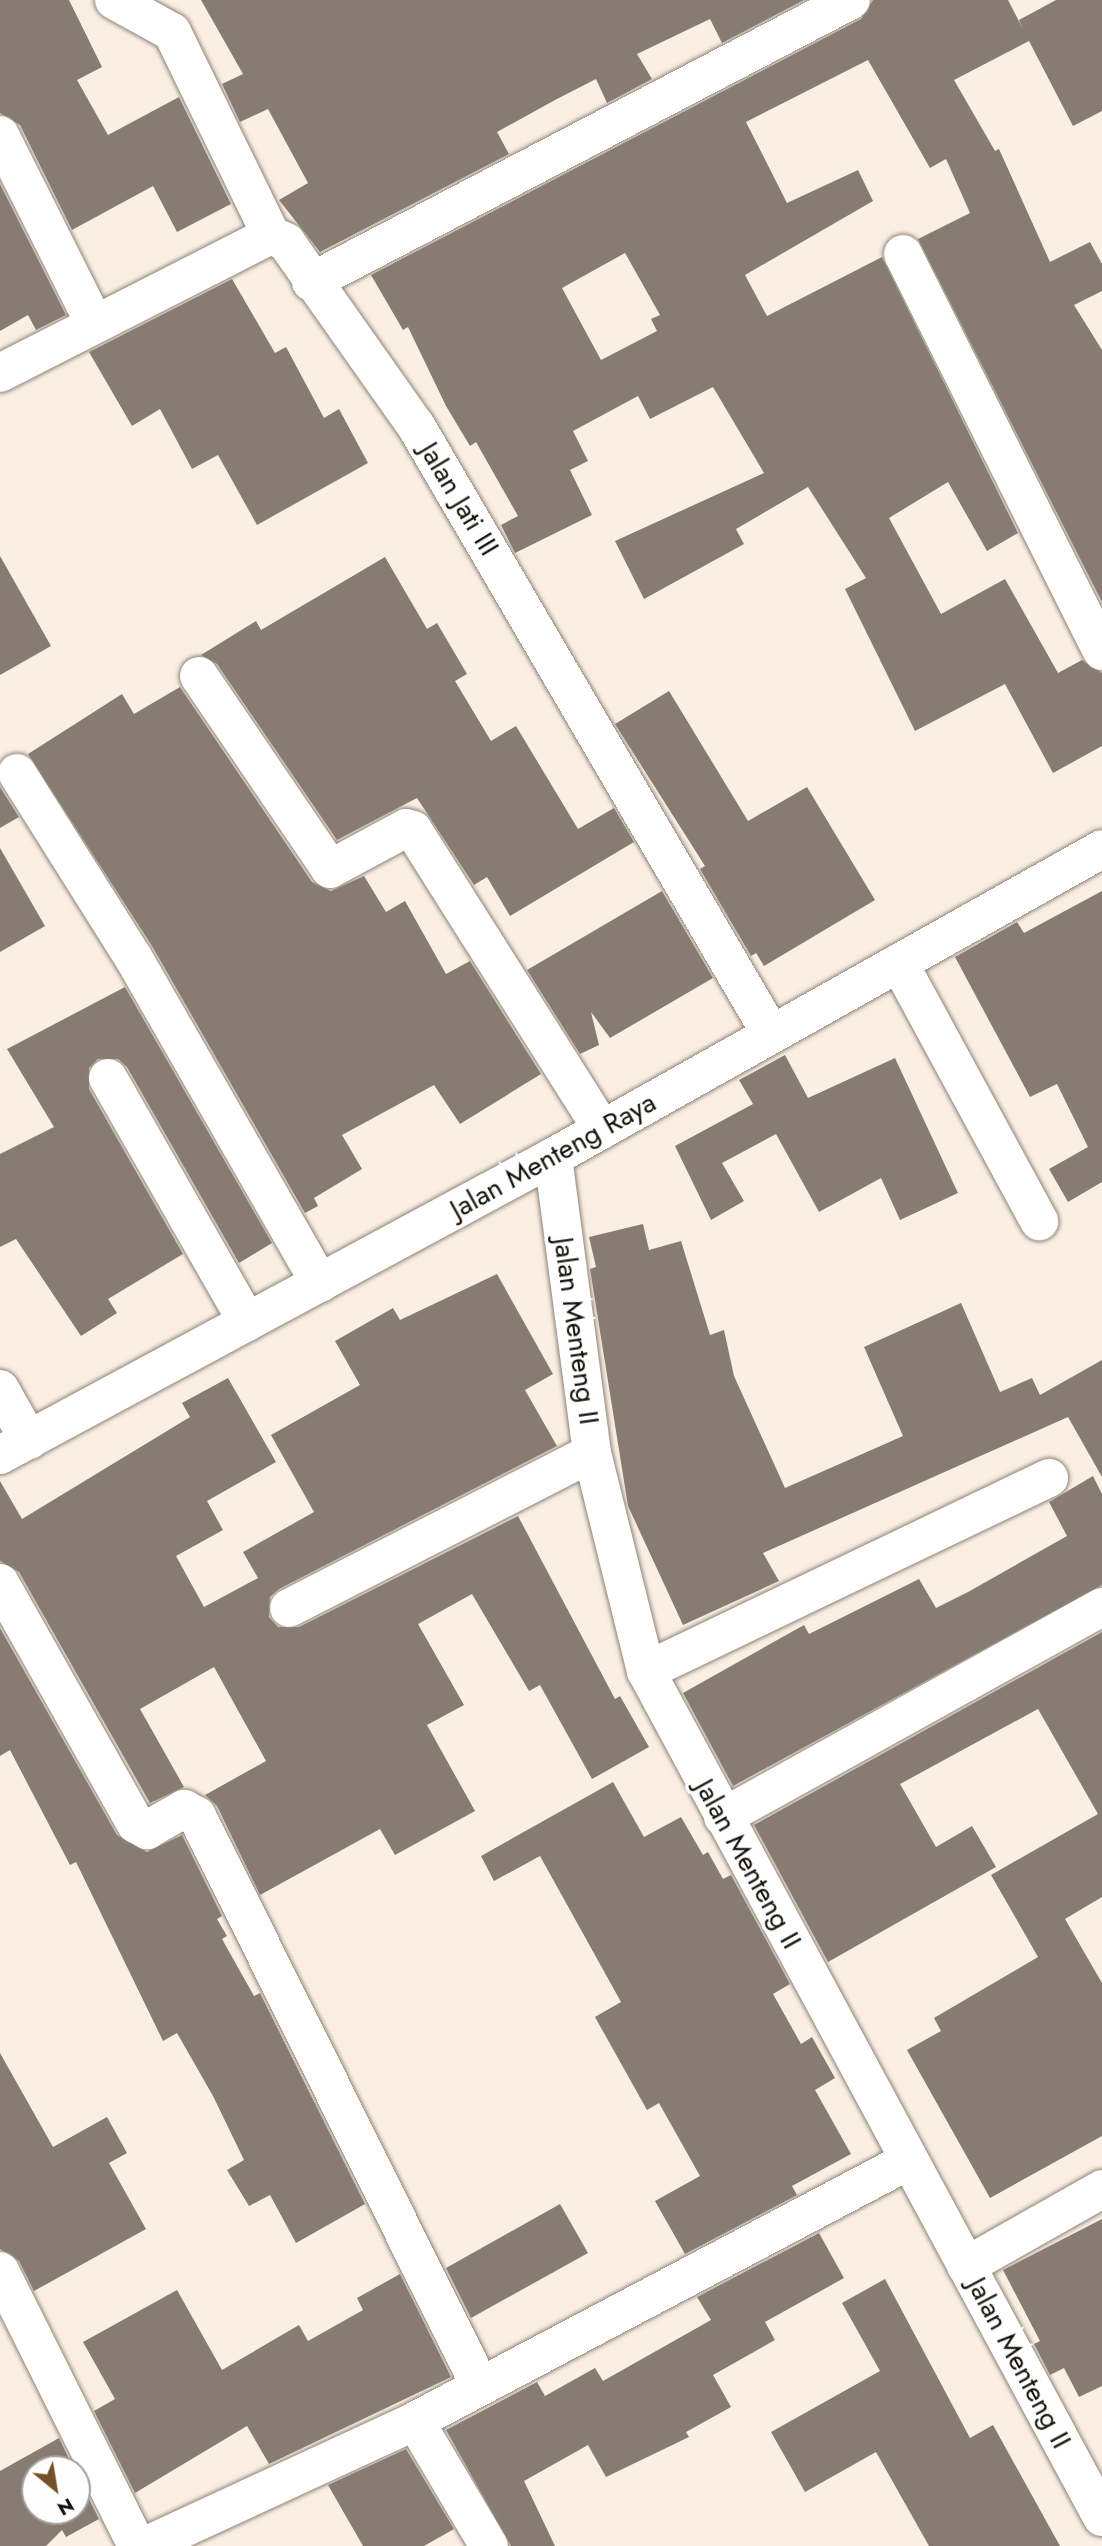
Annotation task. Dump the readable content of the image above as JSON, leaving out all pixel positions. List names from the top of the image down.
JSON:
{
  "streets": {
    "street": ["Jalan Jati III", "Jalan Menteng Raya", "Jalan Menteng II"]
  },
  "crossings": [
    ["Jalan Jati III", "Jalan Menteng Raya"],
    ["Jalan Menteng Raya", "Jalan Menteng II"]
  ],
  "north": "bottom right"
}
